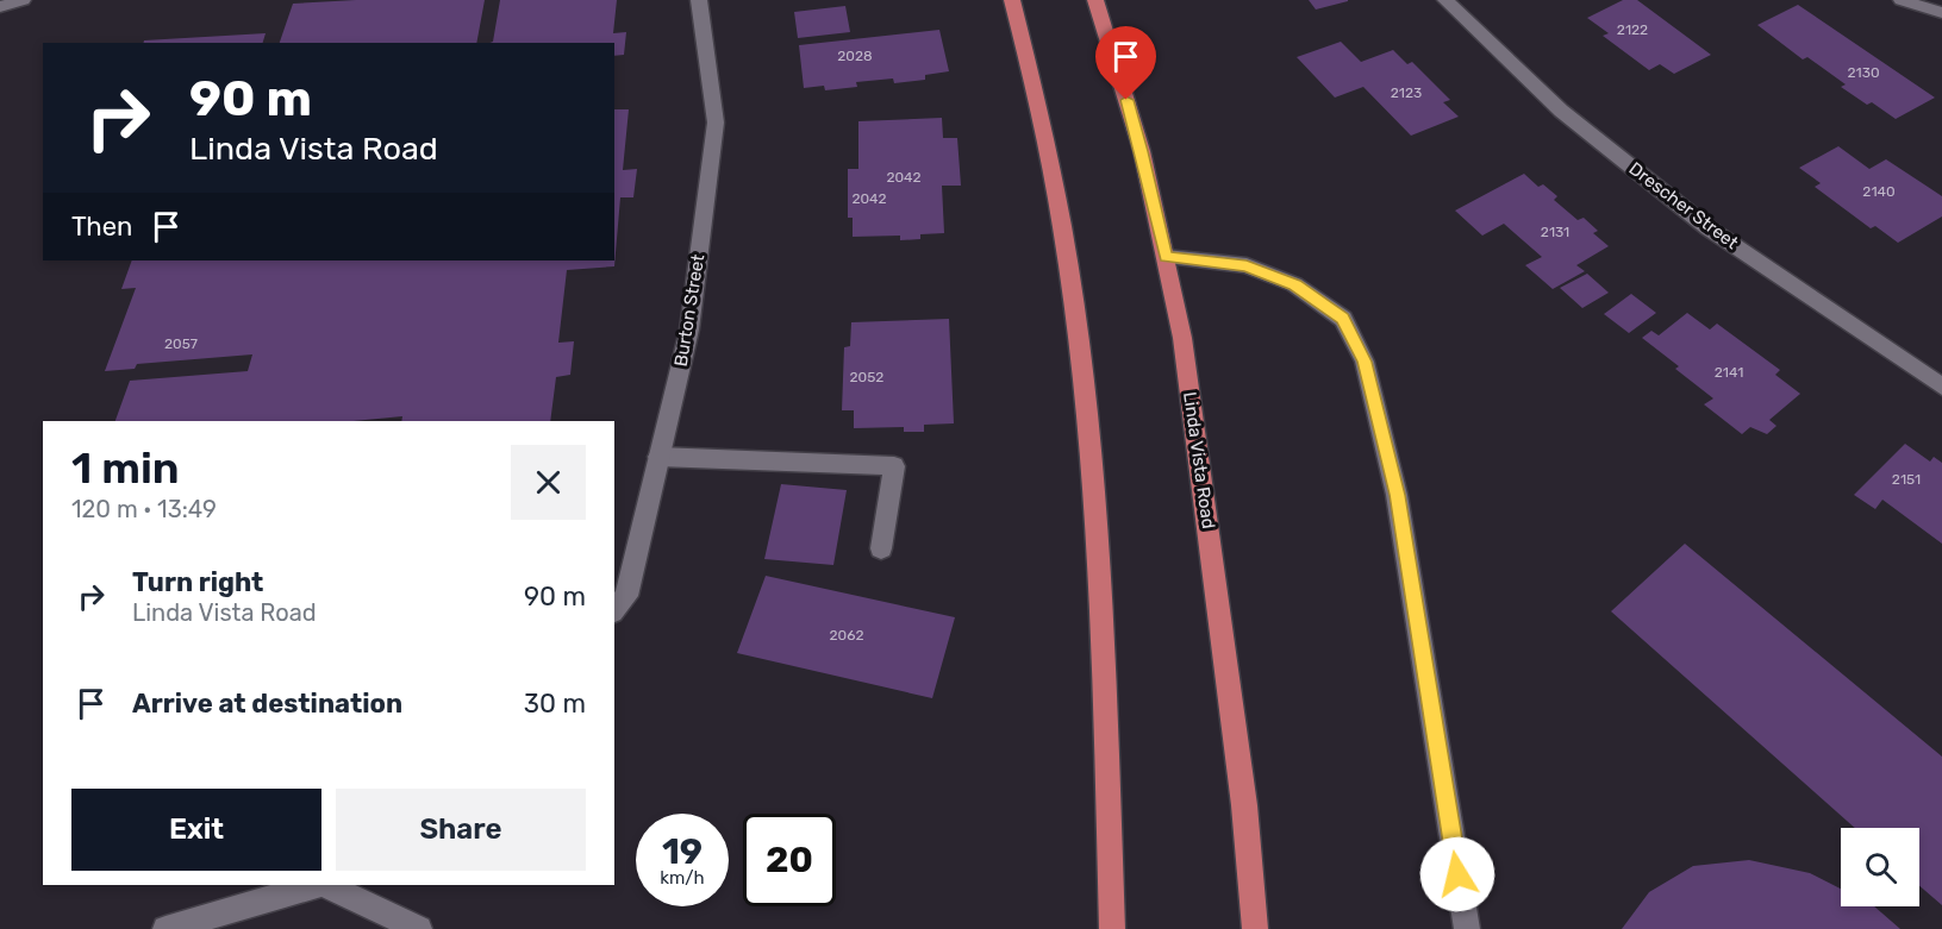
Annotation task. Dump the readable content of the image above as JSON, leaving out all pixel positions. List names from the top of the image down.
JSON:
{
  "streets": {
    "main road": ["Linda Vista Road"],
    "street": ["Drescher Street", "Burton Street"]
  },
  "house_numbers": [
    "2122",
    "2028",
    "2130",
    "2123",
    "2042",
    "2140",
    "2042",
    "2131",
    "2057",
    "2141",
    "2052",
    "2151",
    "2062"
  ],
  "page": {
    "turn": ["90 m", "Linda Vista Road"],
    "then": "Then",
    "heading": ["1 min", "120 m · 13:49"],
    "list": [
      {
        "name": "Turn right",
        "note": "Linda Vista Road",
        "value": "90 m"
      },
      {
        "name": "Arrive at destination",
        "value": "30 m"
      }
    ],
    "buttons": ["Exit", "Share"],
    "speed": "19 km/h",
    "limit": "20"
  }
}
